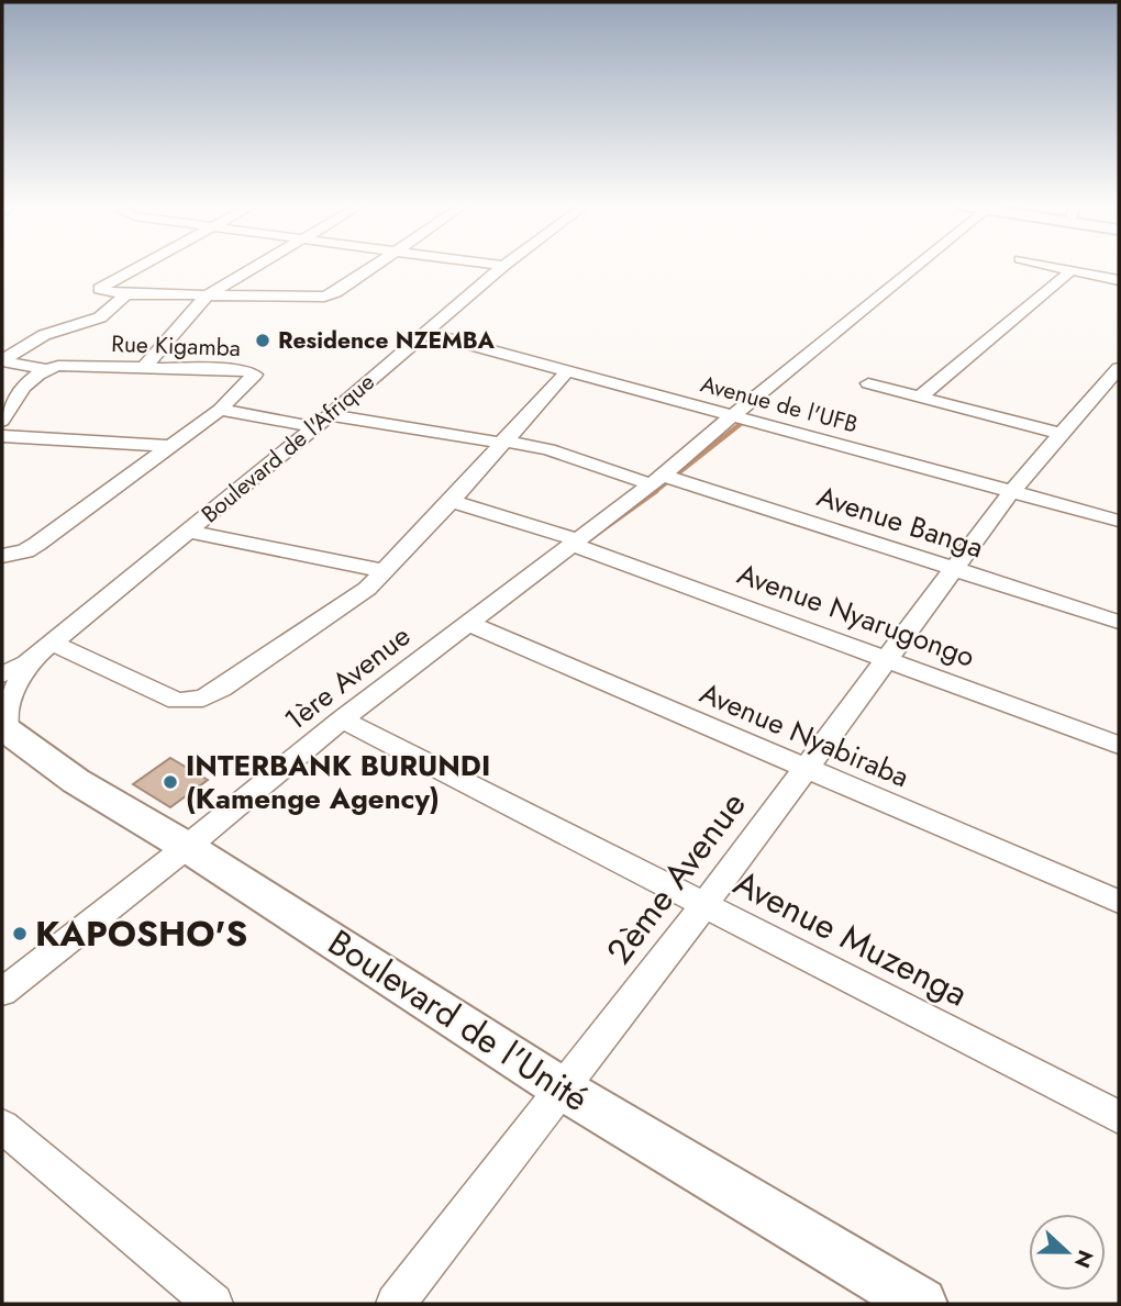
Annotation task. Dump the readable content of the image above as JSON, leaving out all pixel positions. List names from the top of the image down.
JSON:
{
  "streets": {
    "street": [
      "Rue Kigamba",
      "Avenue de l'UFB",
      "Boulevard de l'Afrique",
      "Avenue Banga",
      "Avenue Nyarugongo",
      "1ère Avenue",
      "Avenue Nyabiraba",
      "2ème Avenue",
      "Avenue Muzenga",
      "Boulevard de l'Unité"
    ]
  },
  "crossings": [
    ["Rue Kigamba", "Avenue Banga"],
    ["Avenue de l'UFB", "Boulevard de l'Afrique"],
    ["Avenue de l'UFB", "1ère Avenue"],
    ["Avenue de l'UFB", "2ème Avenue"],
    ["Boulevard de l'Afrique", "Avenue Banga"],
    ["Boulevard de l'Afrique", "Boulevard de l'Unité"],
    ["Avenue Banga", "1ère Avenue"],
    ["Avenue Banga", "2ème Avenue"],
    ["Avenue Nyarugongo", "1ère Avenue"],
    ["Avenue Nyarugongo", "2ème Avenue"],
    ["1ère Avenue", "Avenue Nyabiraba"],
    ["1ère Avenue", "Avenue Muzenga"],
    ["1ère Avenue", "Boulevard de l'Unité"],
    ["Avenue Nyabiraba", "2ème Avenue"],
    ["2ème Avenue", "Avenue Muzenga"],
    ["2ème Avenue", "Boulevard de l'Unité"]
  ],
  "places": ["Residence NZEMBA", "INTERBANK BURUNDI (Kamenge Agency)", "KAPOSHO'S"],
  "north": "right"
}
